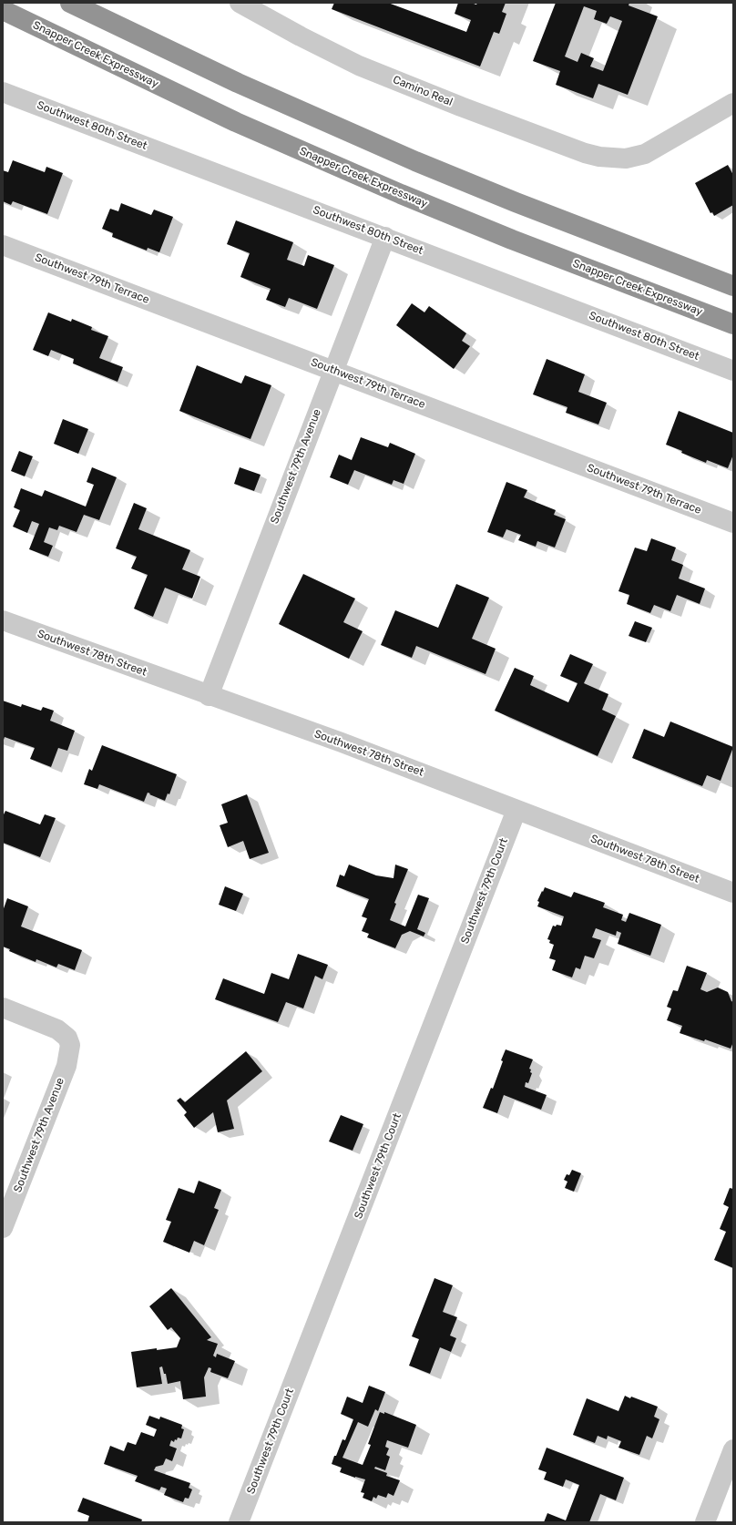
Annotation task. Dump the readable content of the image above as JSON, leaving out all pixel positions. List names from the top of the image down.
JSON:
{
  "streets": {
    "highway": ["Snapper Creek Expressway"],
    "street": [
      "Camino Real",
      "Southwest 80th Street",
      "Southwest 79th Terrace",
      "Southwest 79th Avenue",
      "Southwest 78th Street",
      "Southwest 79th Court"
    ]
  },
  "crossings": [
    ["Southwest 80th Street", "Southwest 79th Avenue"],
    ["Southwest 79th Terrace", "Southwest 79th Avenue"],
    ["Southwest 79th Avenue", "Southwest 78th Street"],
    ["Southwest 78th Street", "Southwest 79th Court"]
  ]
}
